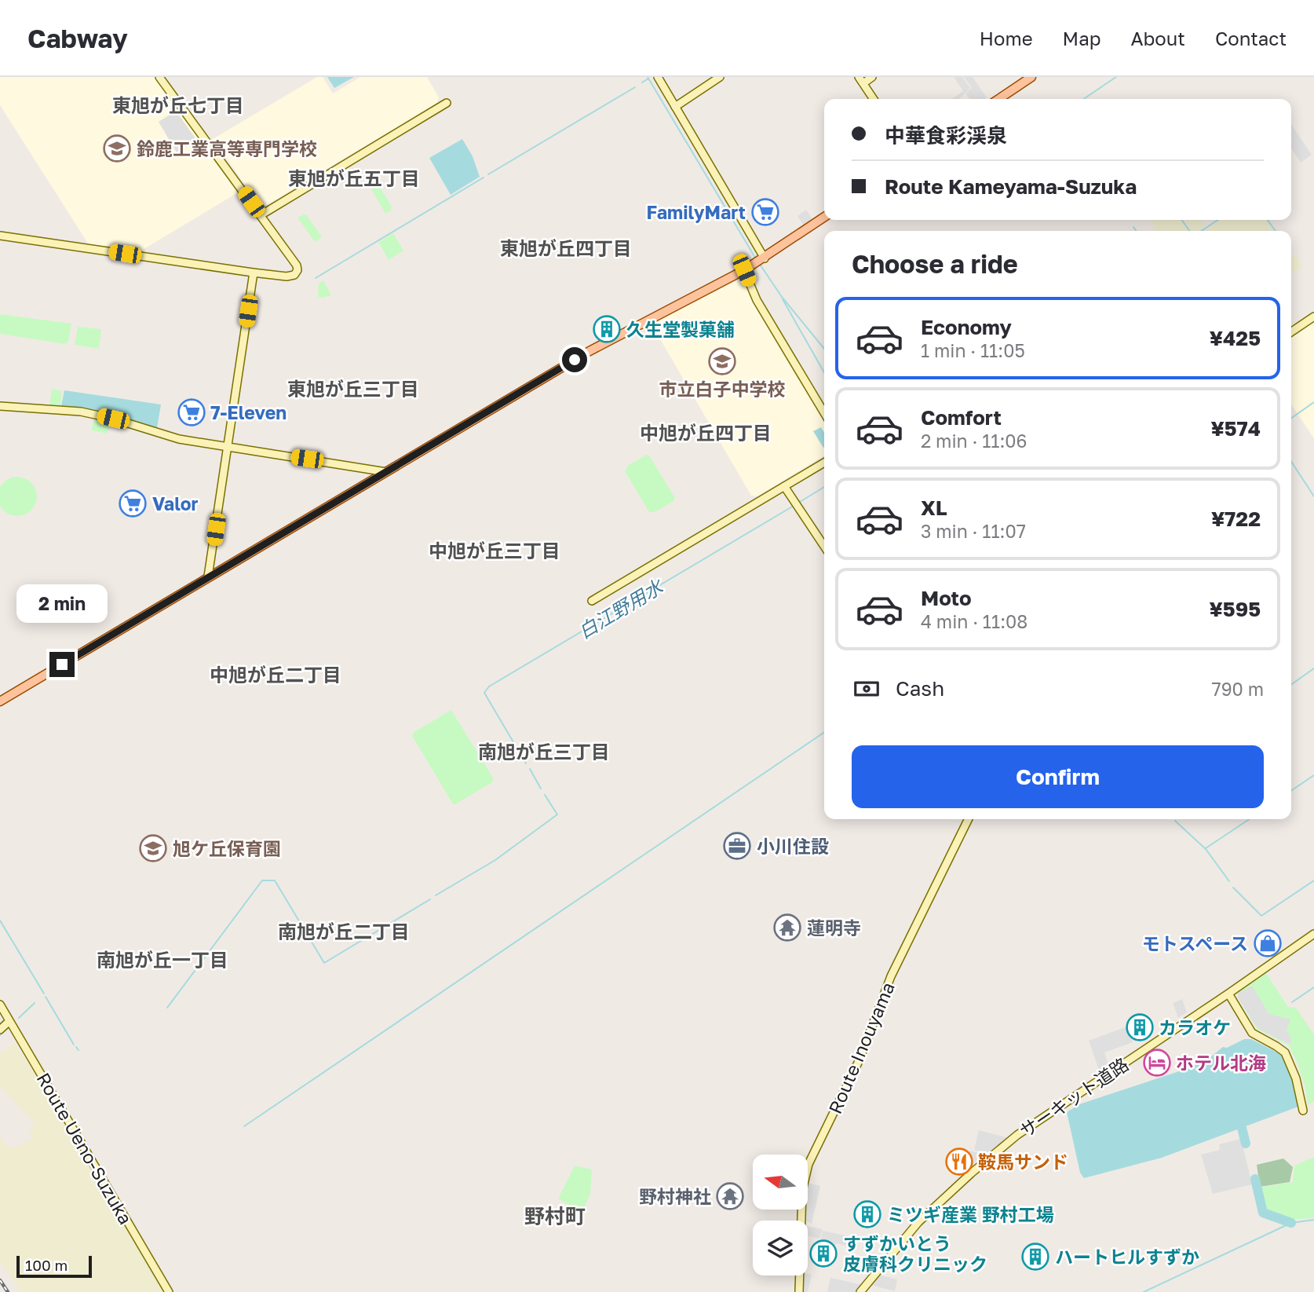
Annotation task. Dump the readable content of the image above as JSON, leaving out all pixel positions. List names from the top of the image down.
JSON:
{
  "streets": {
    "street": ["Route Inouyama", "サーキット道路", "Route Ueno-Suzuka"]
  },
  "districts": [
    "東旭が丘七丁目",
    "東旭が丘五丁目",
    "東旭が丘四丁目",
    "東旭が丘三丁目",
    "中旭が丘四丁目",
    "中旭が丘三丁目",
    "中旭が丘二丁目",
    "南旭が丘三丁目",
    "南旭が丘二丁目",
    "南旭が丘一丁目",
    "野村町"
  ],
  "water": ["白江野用水"],
  "places": {
    "school or university": ["鈴鹿工業高等専門学校", "市立白子中学校", "旭ケ丘保育園"],
    "supermarket": ["FamilyMart", "7-Eleven", "Valor"],
    "building": [
      "久生堂製菓舗",
      "カラオケ",
      "ミツギ産業 野村工場",
      "すずかいとう 皮膚科クリニック",
      "ハートヒルすずか"
    ],
    "office": ["小川住設"],
    "temple": ["蓮明寺", "野村神社"],
    "shop": ["モトスペース"],
    "hotel": ["ホテル北海"],
    "restaurant": ["鞍馬サンド"]
  },
  "scale_bar": "100 m",
  "north": "left",
  "page": {
    "header": "Cabway",
    "nav": [
      "Home",
      "Map",
      "About",
      "Contact"
    ],
    "banner": ["中華食彩渓泉", "Route Kameyama-Suzuka"],
    "heading": "Choose a ride",
    "list": [
      {
        "name": "Economy",
        "note": "1 min · 11:05",
        "value": "¥425"
      },
      {
        "name": "Comfort",
        "note": "2 min · 11:06",
        "value": "¥574"
      },
      {
        "name": "XL",
        "note": "3 min · 11:07",
        "value": "¥722"
      },
      {
        "name": "Moto",
        "note": "4 min · 11:08",
        "value": "¥595"
      }
    ],
    "bubble": "2 min",
    "pay": ["Cash", "790 m"],
    "buttons": "Confirm",
    "scale": "100 m"
  }
}
